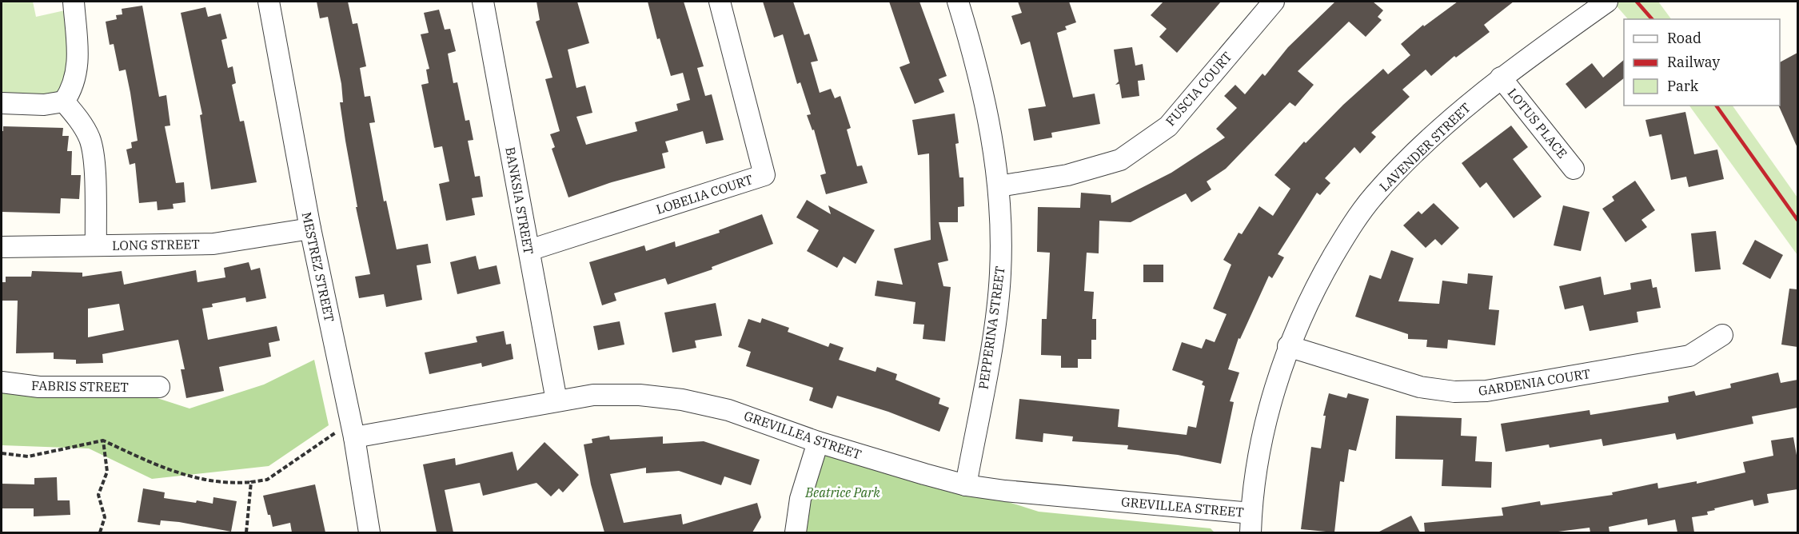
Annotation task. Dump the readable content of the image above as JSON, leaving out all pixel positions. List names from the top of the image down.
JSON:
{
  "streets": {
    "street": [
      "FUSCIA COURT",
      "LOTUS PLACE",
      "LAVENDER STREET",
      "LOBELIA COURT",
      "BANKSIA STREET",
      "LONG STREET",
      "MESTREZ STREET",
      "PEPPERINA STREET",
      "GARDENIA COURT",
      "FABRIS STREET",
      "GREVILLEA STREET"
    ]
  },
  "crossings": [
    ["FUSCIA COURT", "PEPPERINA STREET"],
    ["LOTUS PLACE", "LAVENDER STREET"],
    ["LAVENDER STREET", "GARDENIA COURT"],
    ["LAVENDER STREET", "GREVILLEA STREET"],
    ["LOBELIA COURT", "BANKSIA STREET"],
    ["BANKSIA STREET", "GREVILLEA STREET"],
    ["LONG STREET", "MESTREZ STREET"],
    ["MESTREZ STREET", "GREVILLEA STREET"],
    ["PEPPERINA STREET", "GREVILLEA STREET"]
  ],
  "parks": ["Beatrice Park"],
  "legend": ["Road", "Railway", "Park"]
}
